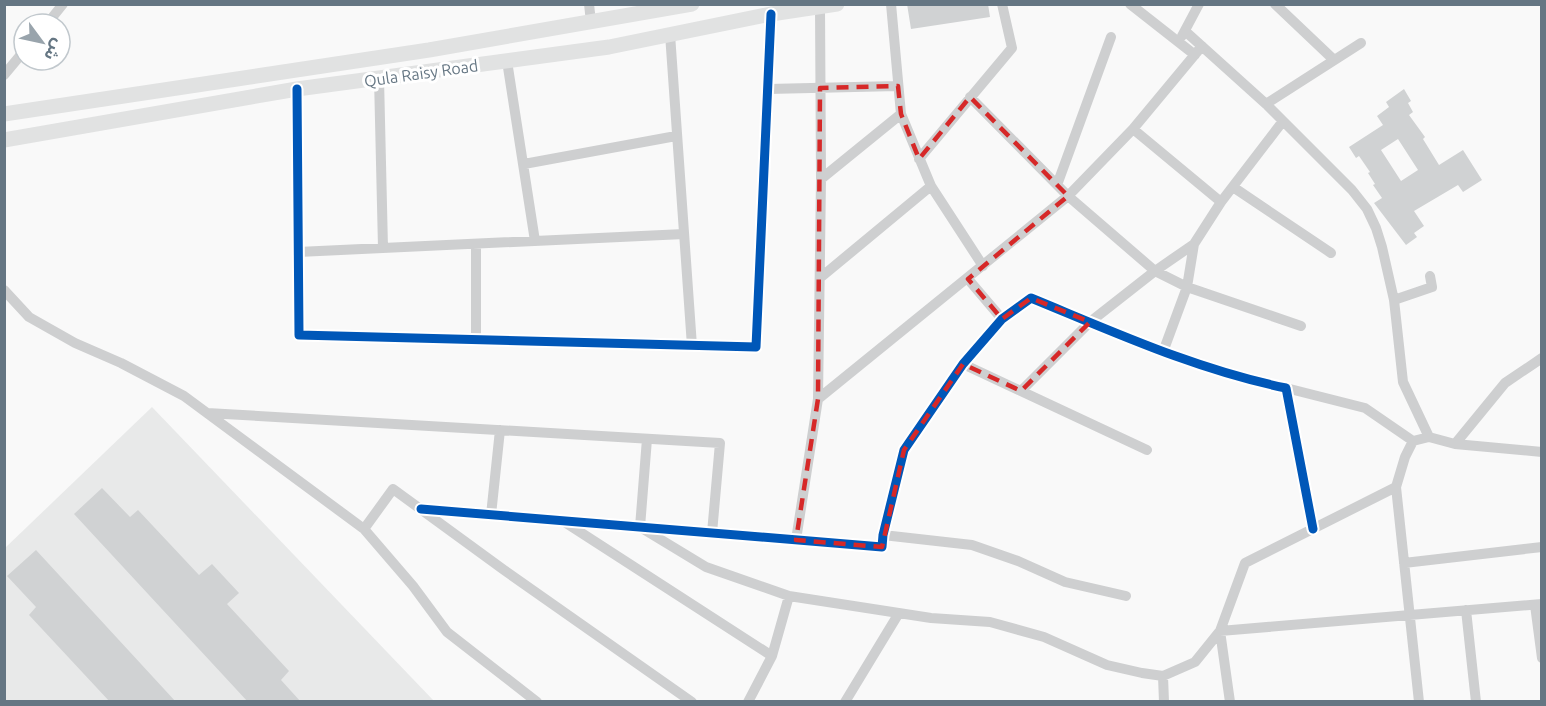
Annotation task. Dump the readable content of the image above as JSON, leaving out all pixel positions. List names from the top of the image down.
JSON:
{
  "streets": {
    "main road": ["Qula Raisy Road"]
  },
  "north": "bottom right"
}
